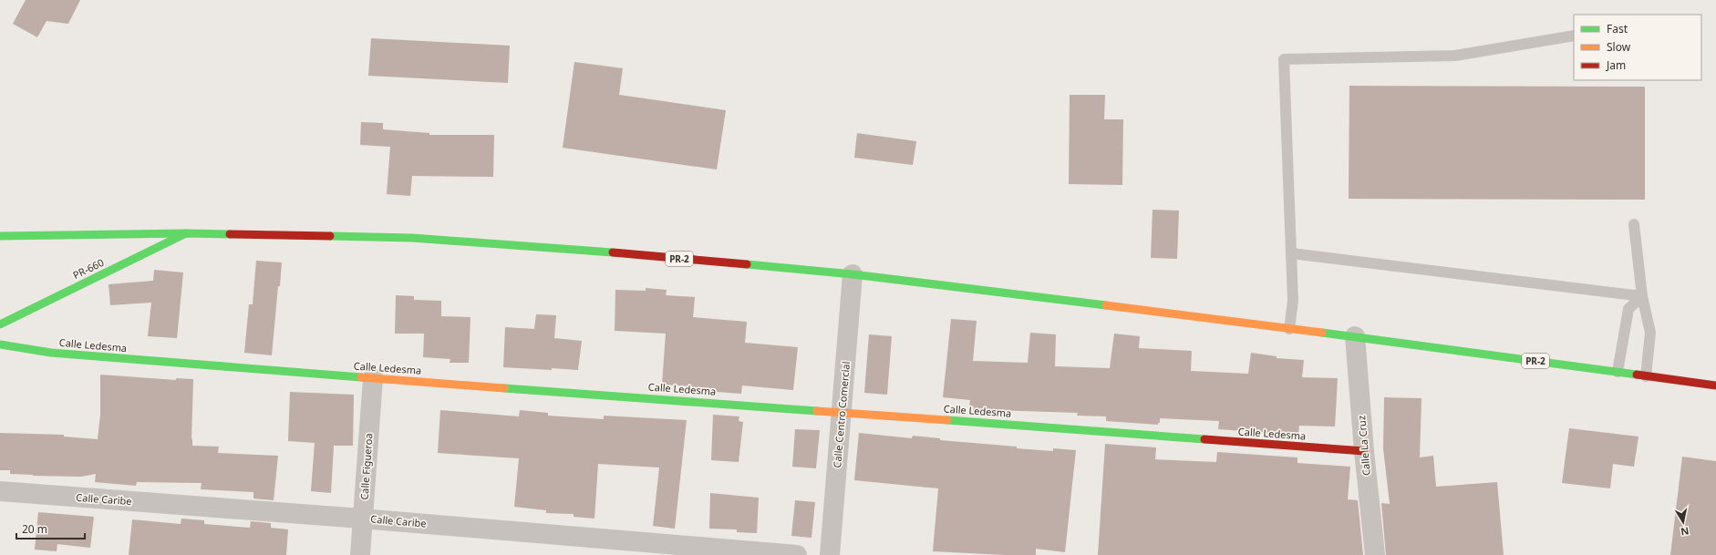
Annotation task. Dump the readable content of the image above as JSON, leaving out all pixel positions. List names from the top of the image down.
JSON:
{
  "streets": {
    "main road": ["PR-2", "PR-660", "Calle Ledesma"],
    "street": [
      "Calle Centro Comercial",
      "Calle La Cruz",
      "Calle Figueroa",
      "Calle Caribe"
    ]
  },
  "crossings": [
    ["PR-2", "PR-660"],
    ["PR-2", "Calle Centro Comercial"],
    ["PR-2", "Calle La Cruz"],
    ["Calle Ledesma", "Calle Centro Comercial"],
    ["Calle Ledesma", "Calle La Cruz"],
    ["Calle Ledesma", "Calle Figueroa"],
    ["Calle Figueroa", "Calle Caribe"]
  ],
  "legend": ["Fast", "Slow", "Jam"],
  "scale_bar": "20 m",
  "north": "bottom"
}
